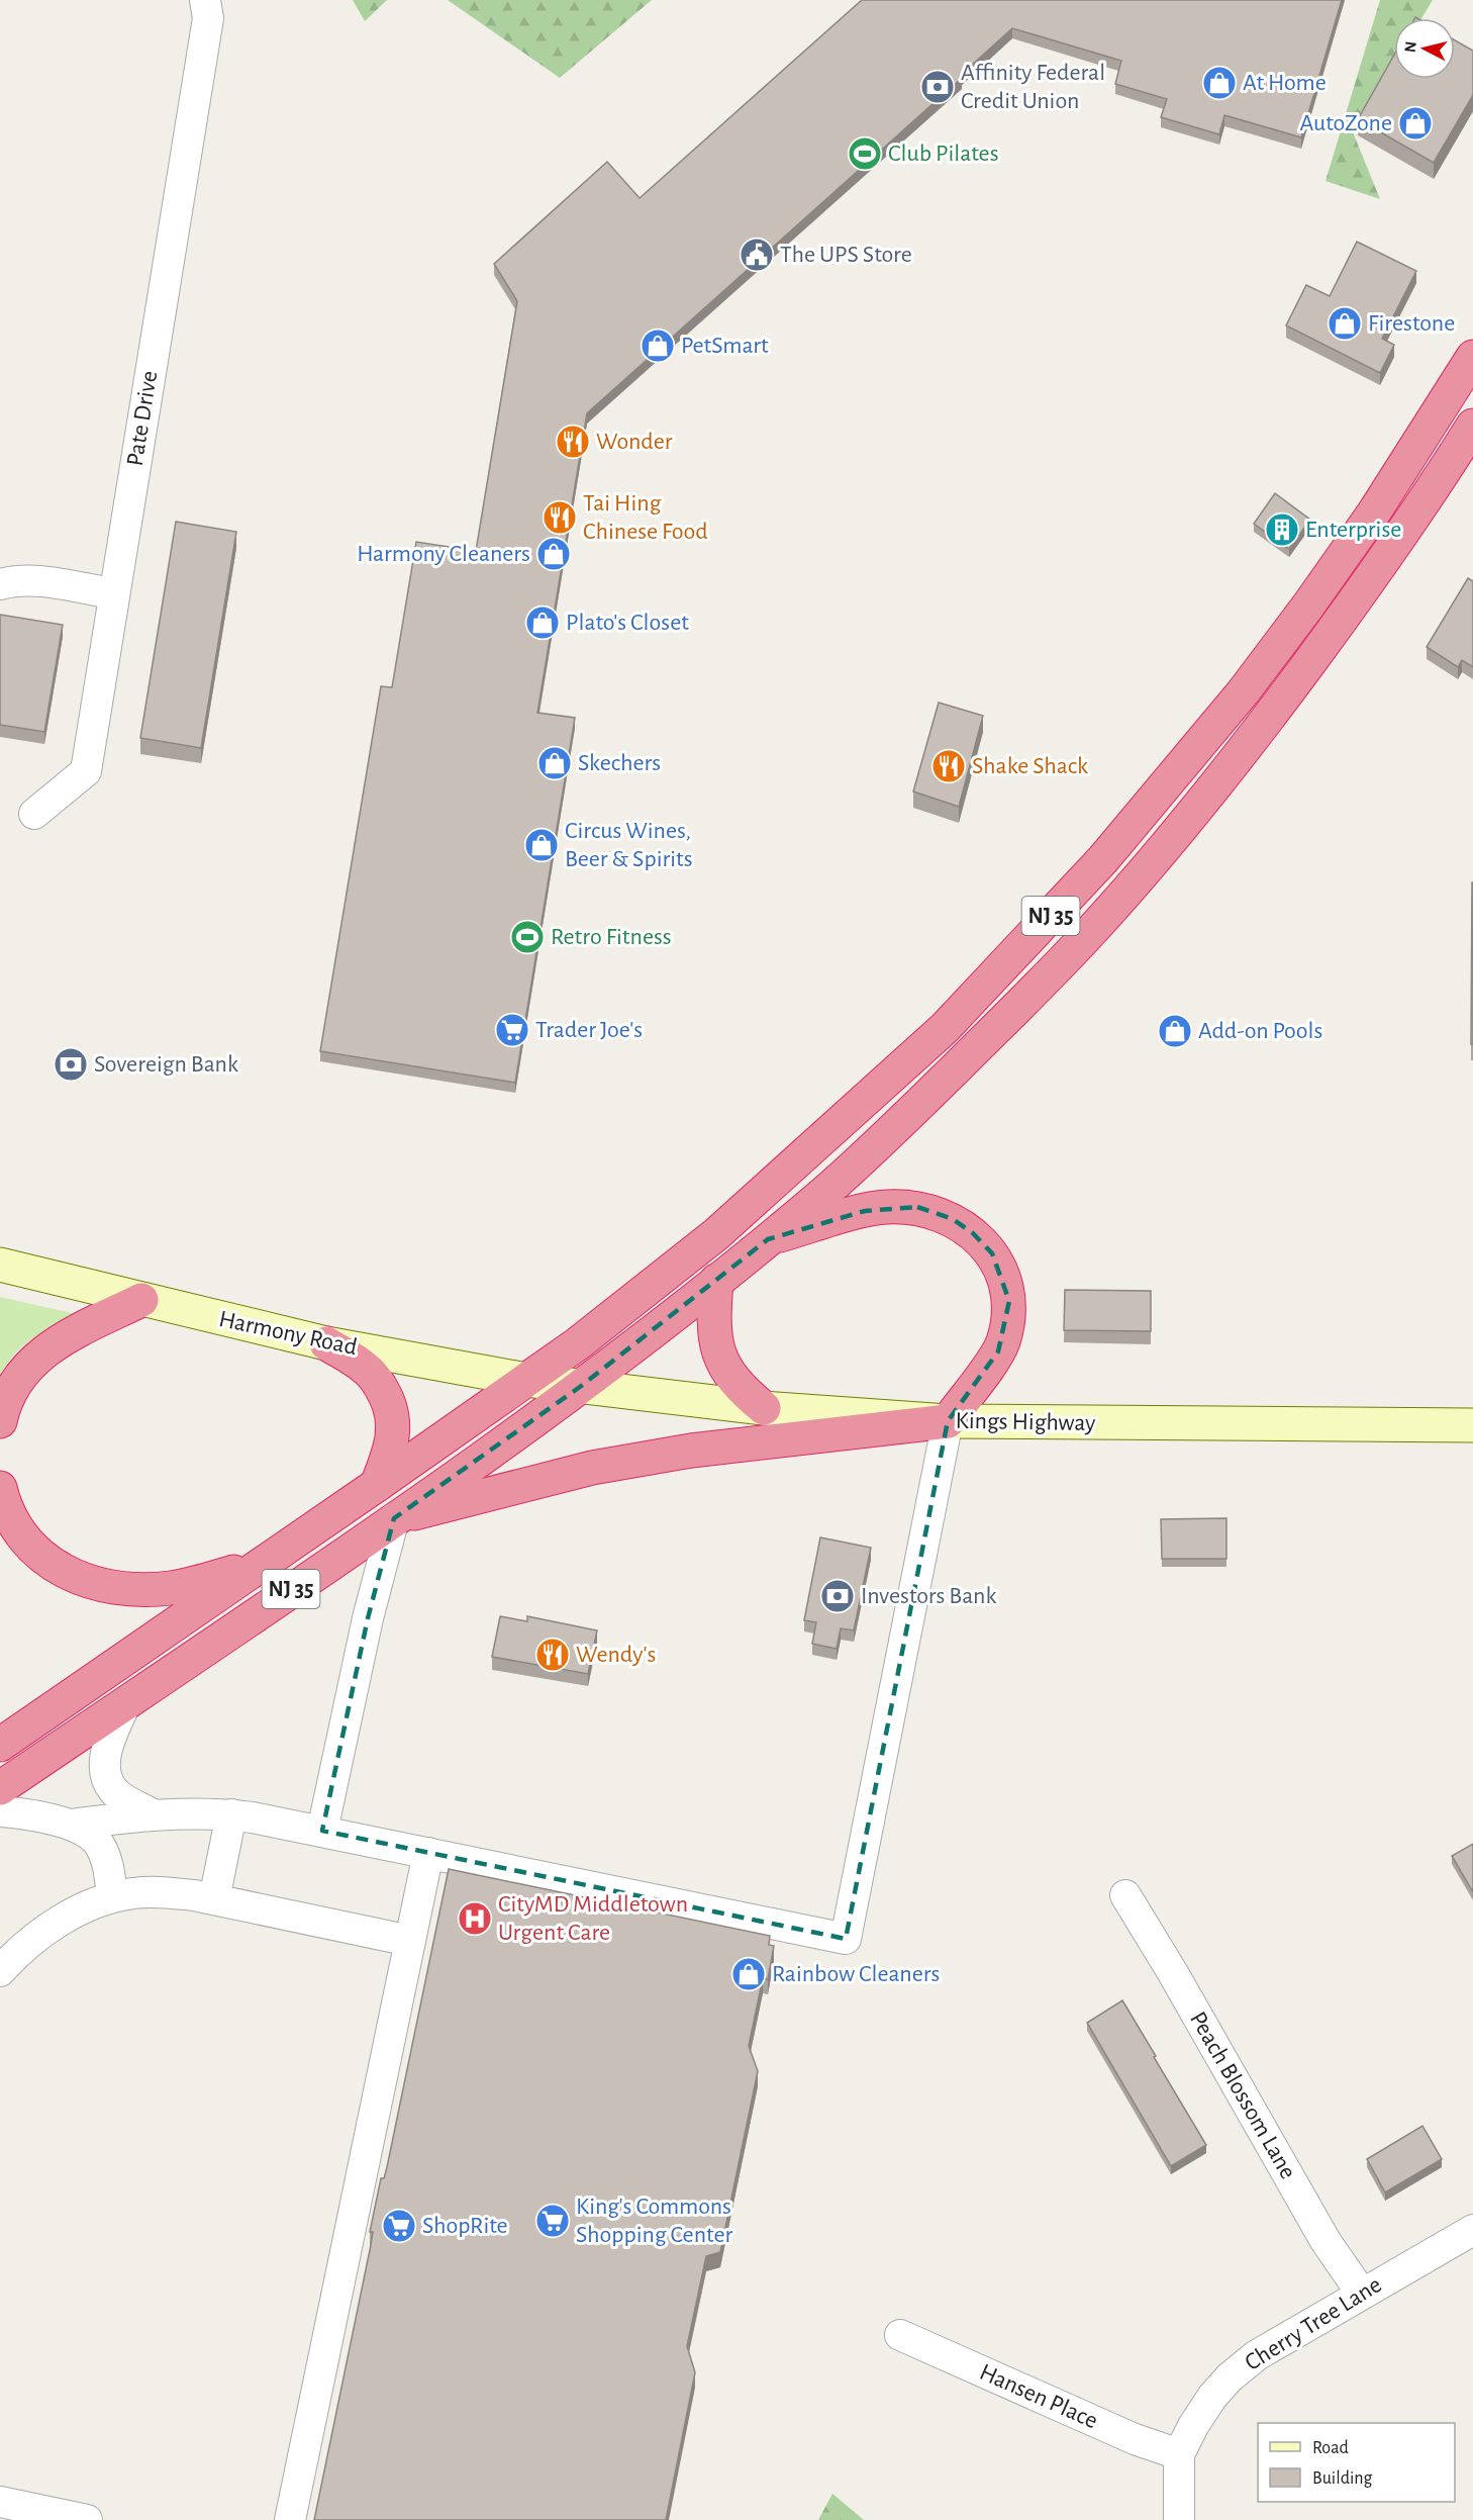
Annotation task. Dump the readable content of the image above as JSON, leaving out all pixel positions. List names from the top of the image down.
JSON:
{
  "streets": {
    "highway": ["NJ 35"],
    "street": [
      "Pate Drive",
      "Harmony Road",
      "Kings Highway",
      "Peach Blossom Lane",
      "Cherry Tree Lane",
      "Hansen Place"
    ]
  },
  "crossings": [
    ["NJ 35", "Harmony Road"],
    ["NJ 35", "Kings Highway"],
    ["Harmony Road", "Kings Highway"],
    ["Peach Blossom Lane", "Cherry Tree Lane"],
    ["Cherry Tree Lane", "Hansen Place"]
  ],
  "places": {
    "shop": [
      "At Home",
      "AutoZone",
      "Firestone",
      "PetSmart",
      "Harmony Cleaners",
      "Plato's Closet",
      "Skechers",
      "Circus Wines, Beer & Spirits",
      "Add-on Pools",
      "Rainbow Cleaners"
    ],
    "bank": ["Affinity Federal Credit Union", "Sovereign Bank", "Investors Bank"],
    "sports": ["Club Pilates", "Retro Fitness"],
    "public building": ["The UPS Store"],
    "restaurant": [
      "Wonder",
      "Tai Hing Chinese Food",
      "Shake Shack",
      "Wendy's"
    ],
    "building": ["Enterprise"],
    "supermarket": ["Trader Joe's", "King's Commons Shopping Center", "ShopRite"],
    "hospital": ["CityMD Middletown Urgent Care"]
  },
  "legend": ["Road", "Building"],
  "north": "left"
}
